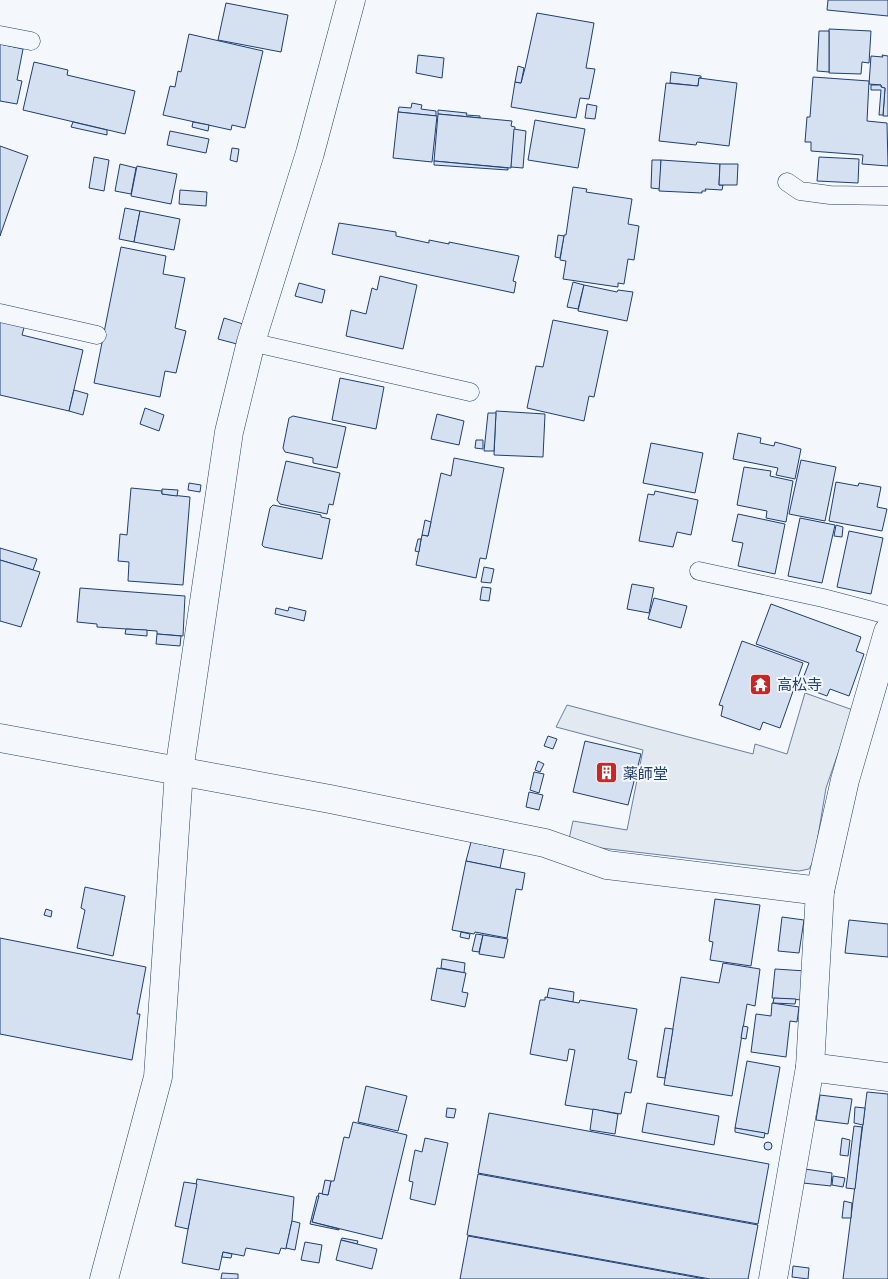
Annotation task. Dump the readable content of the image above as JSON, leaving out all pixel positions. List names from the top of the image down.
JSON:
{
  "places": {
    "temple": ["高松寺"],
    "building": ["薬師堂"]
  }
}
